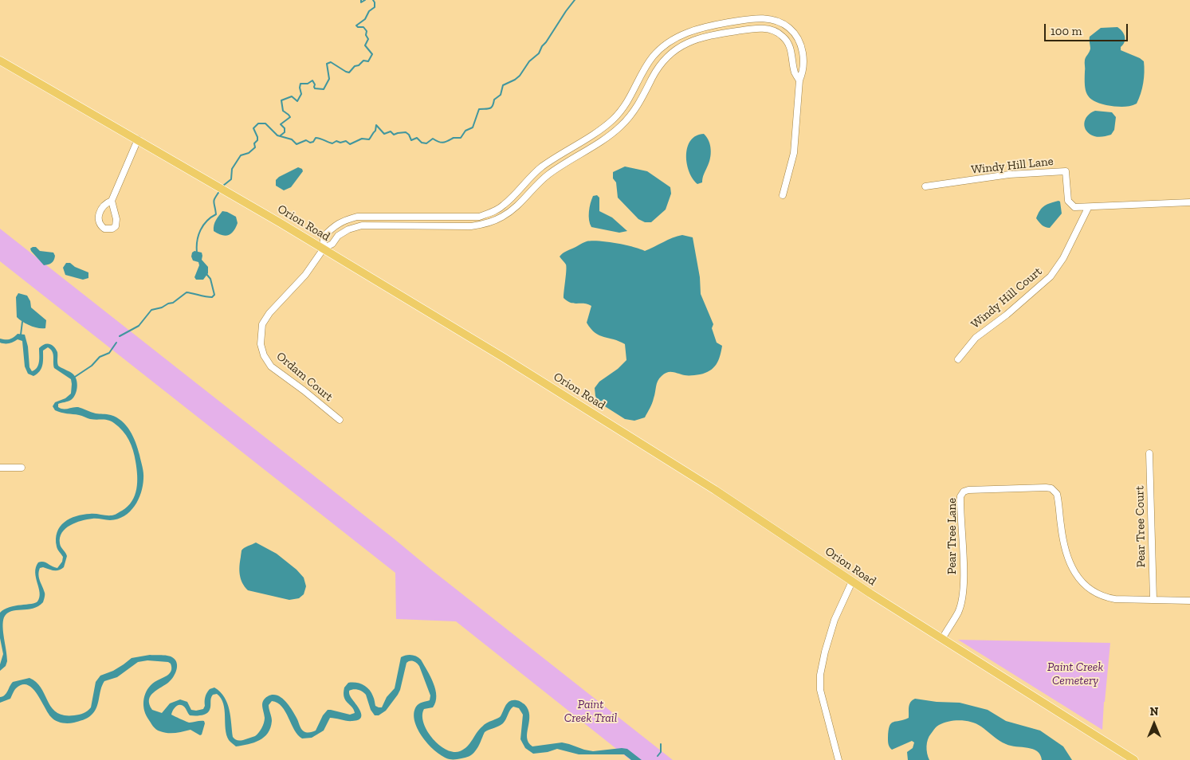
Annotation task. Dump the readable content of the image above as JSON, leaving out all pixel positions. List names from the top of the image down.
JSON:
{
  "streets": {
    "main road": ["Orion Road"],
    "street": [
      "Windy Hill Lane",
      "Windy Hill Court",
      "Ordam Court",
      "Pear Tree Court",
      "Pear Tree Lane"
    ]
  },
  "crossings": [
    ["Windy Hill Lane", "Windy Hill Court"],
    ["Orion Road", "Ordam Court"],
    ["Orion Road", "Pear Tree Lane"],
    ["Pear Tree Court", "Pear Tree Lane"]
  ],
  "parks": ["Paint Creek Cemetery", "Paint Creek Trail"],
  "scale_bar": "100 m",
  "north": "top"
}
